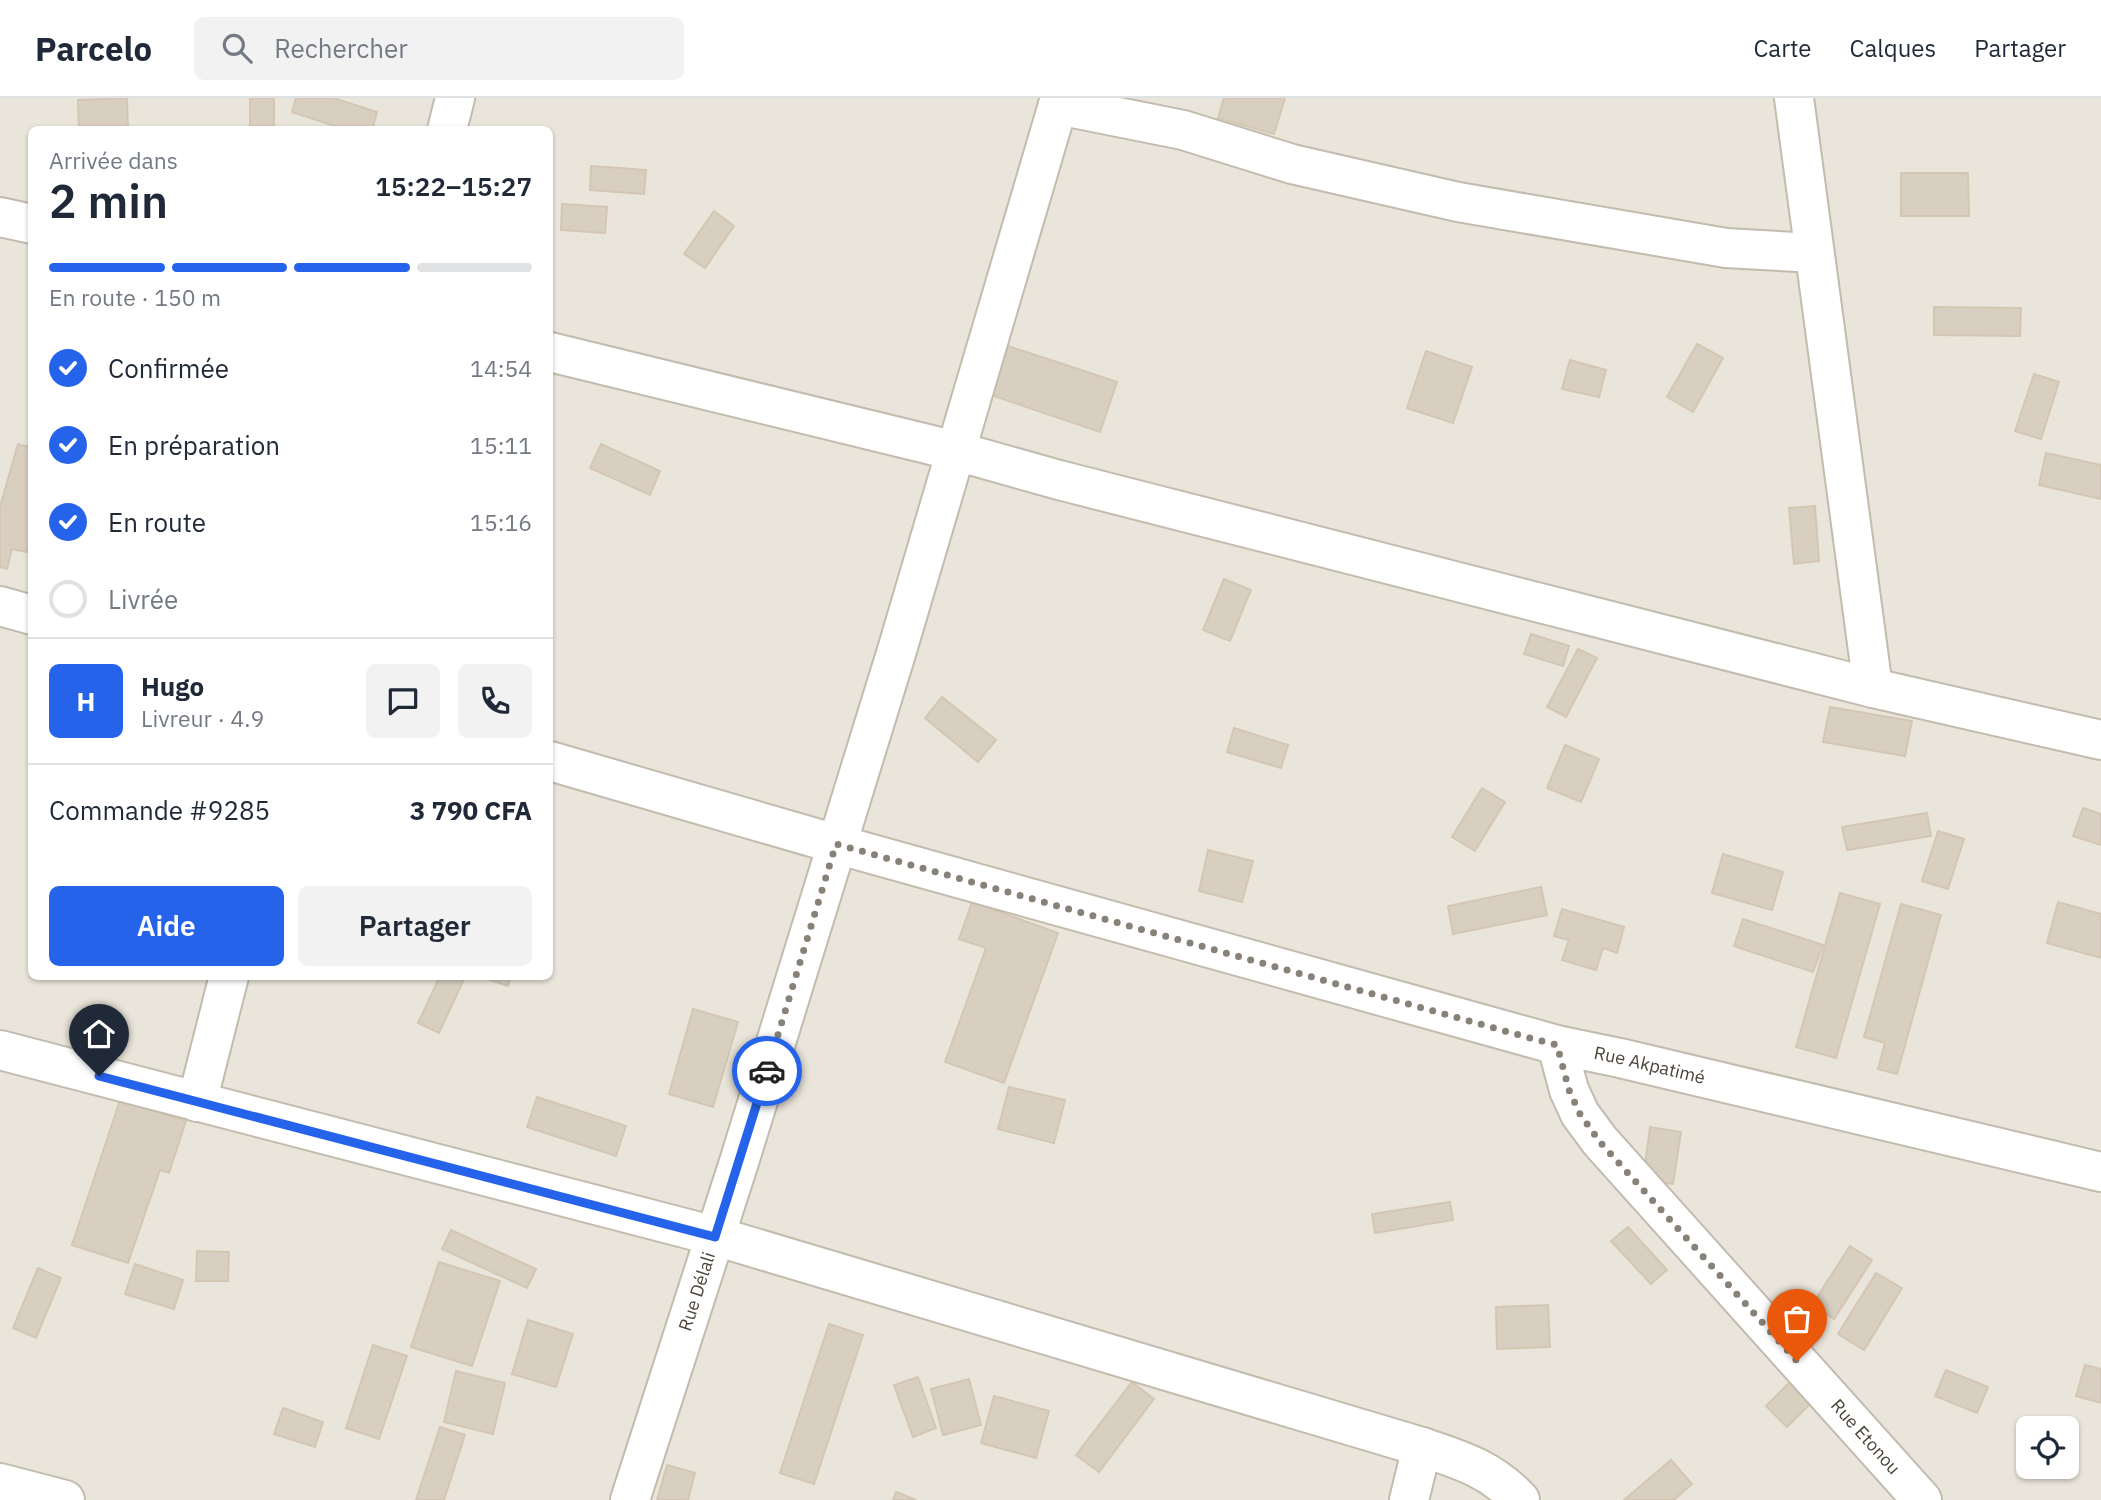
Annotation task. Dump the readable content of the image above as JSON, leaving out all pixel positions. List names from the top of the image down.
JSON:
{
  "streets": {
    "street": ["Rue Akpatimé", "Rue Délali", "Rue Etonou"]
  },
  "crossings": [
    ["Rue Akpatimé", "Rue Délali"],
    ["Rue Akpatimé", "Rue Etonou"]
  ],
  "page": {
    "header": "Parcelo",
    "search": "Rechercher",
    "nav": ["Carte", "Calques", "Partager"],
    "heading": ["2 min", "Arrivée dans", "15:22–15:27"],
    "panel": [
      "Hugo",
      "Livreur · 4.9",
      "Commande #9285",
      "3 790 CFA"
    ],
    "bar": "En route · 150 m",
    "list": [
      ["Confirmée", "14:54"],
      ["En préparation", "15:11"],
      ["En route", "15:16"],
      "Livrée"
    ],
    "round": "H",
    "buttons": ["Aide", "Partager"]
  }
}
